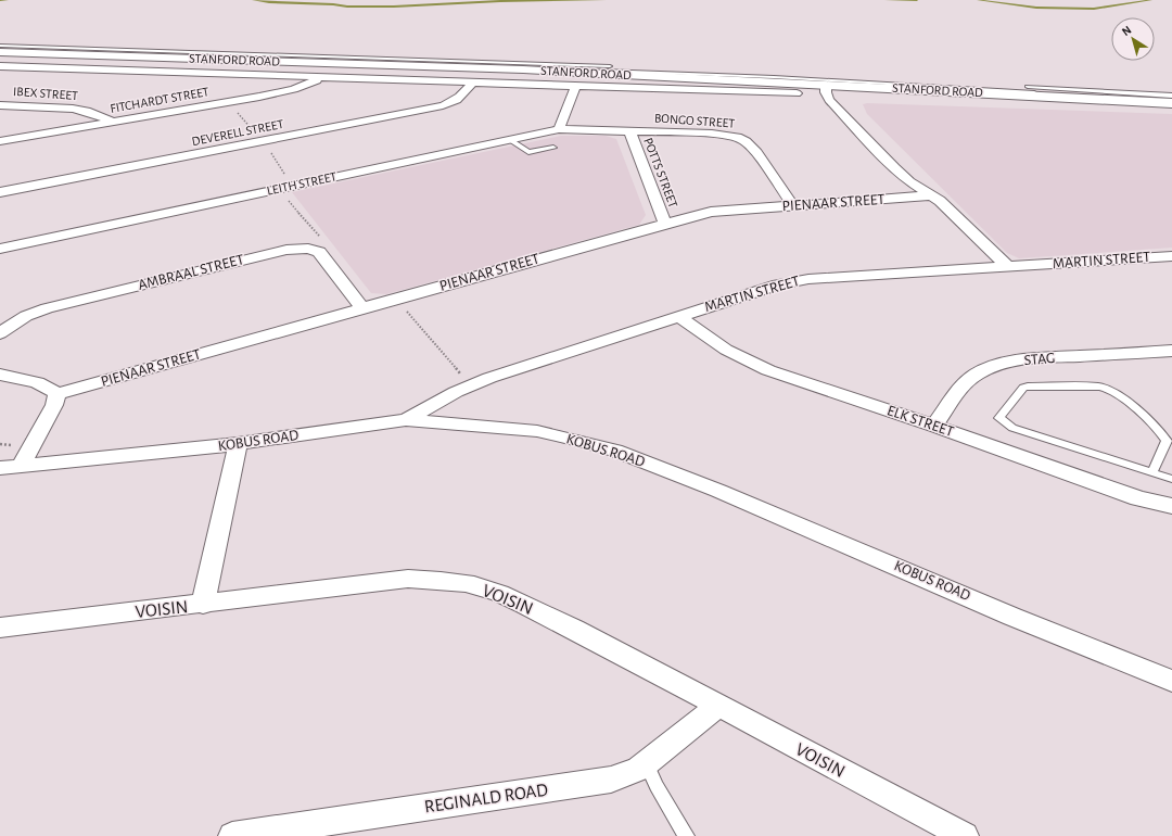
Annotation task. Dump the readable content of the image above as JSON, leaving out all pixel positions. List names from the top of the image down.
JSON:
{
  "streets": {
    "main road": ["STANFORD ROAD"],
    "street": [
      "IBEX STREET",
      "FITCHARDT STREET",
      "BONGO STREET",
      "DEVERELL STREET",
      "POTTS STREET",
      "LEITH STREET",
      "PIENAAR STREET",
      "MARTIN STREET",
      "AMBRAAL STREET",
      "STAG",
      "ELK STREET",
      "KOBUS ROAD",
      "VOISIN",
      "REGINALD ROAD"
    ]
  },
  "crossings": [
    ["STANFORD ROAD", "FITCHARDT STREET"],
    ["STANFORD ROAD", "DEVERELL STREET"],
    ["IBEX STREET", "FITCHARDT STREET"],
    ["BONGO STREET", "POTTS STREET"],
    ["BONGO STREET", "LEITH STREET"],
    ["BONGO STREET", "PIENAAR STREET"],
    ["POTTS STREET", "PIENAAR STREET"],
    ["MARTIN STREET", "ELK STREET"],
    ["MARTIN STREET", "KOBUS ROAD"],
    ["STAG", "ELK STREET"],
    ["VOISIN", "REGINALD ROAD"]
  ],
  "north": "top left"
}
